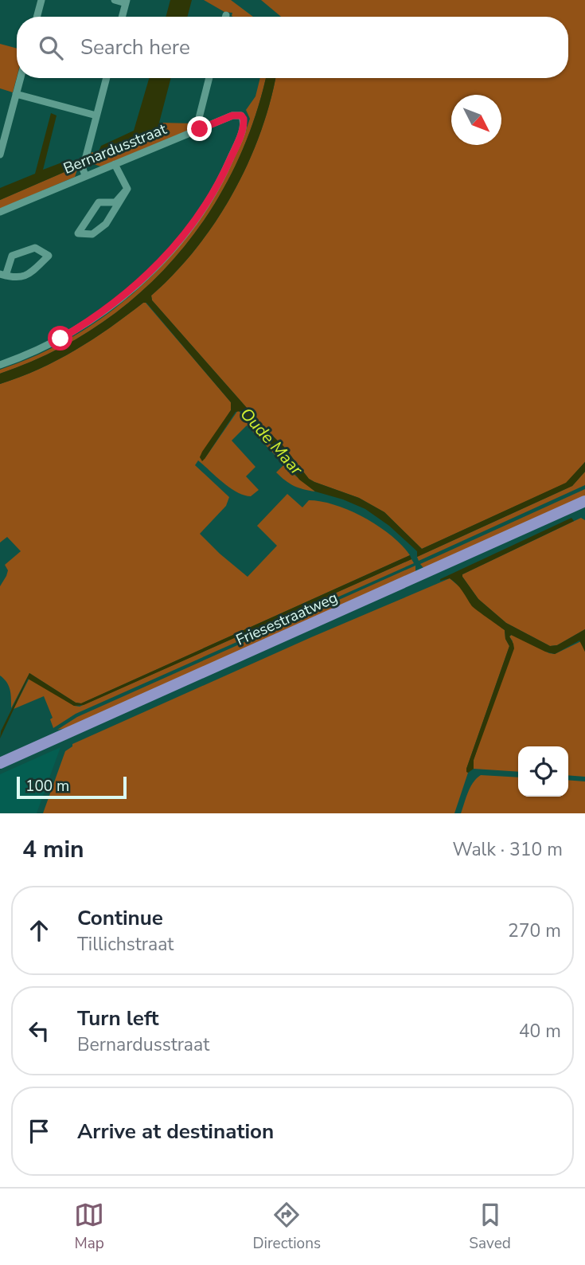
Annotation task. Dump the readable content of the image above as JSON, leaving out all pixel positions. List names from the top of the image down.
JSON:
{
  "streets": {
    "main road": ["Friesestraatweg"],
    "street": ["Bernardusstraat"]
  },
  "water": ["Oude Maar"],
  "scale_bar": "100 m",
  "north": "bottom right",
  "page": {
    "search": "Search here",
    "scale": "100 m",
    "heading": ["4 min", "Walk · 310 m"],
    "list": [
      ["Continue", "Tillichstraat", "270 m"],
      ["Turn left", "Bernardusstraat", "40 m"],
      "Arrive at destination"
    ],
    "nav": ["Map", "Directions", "Saved"]
  }
}
